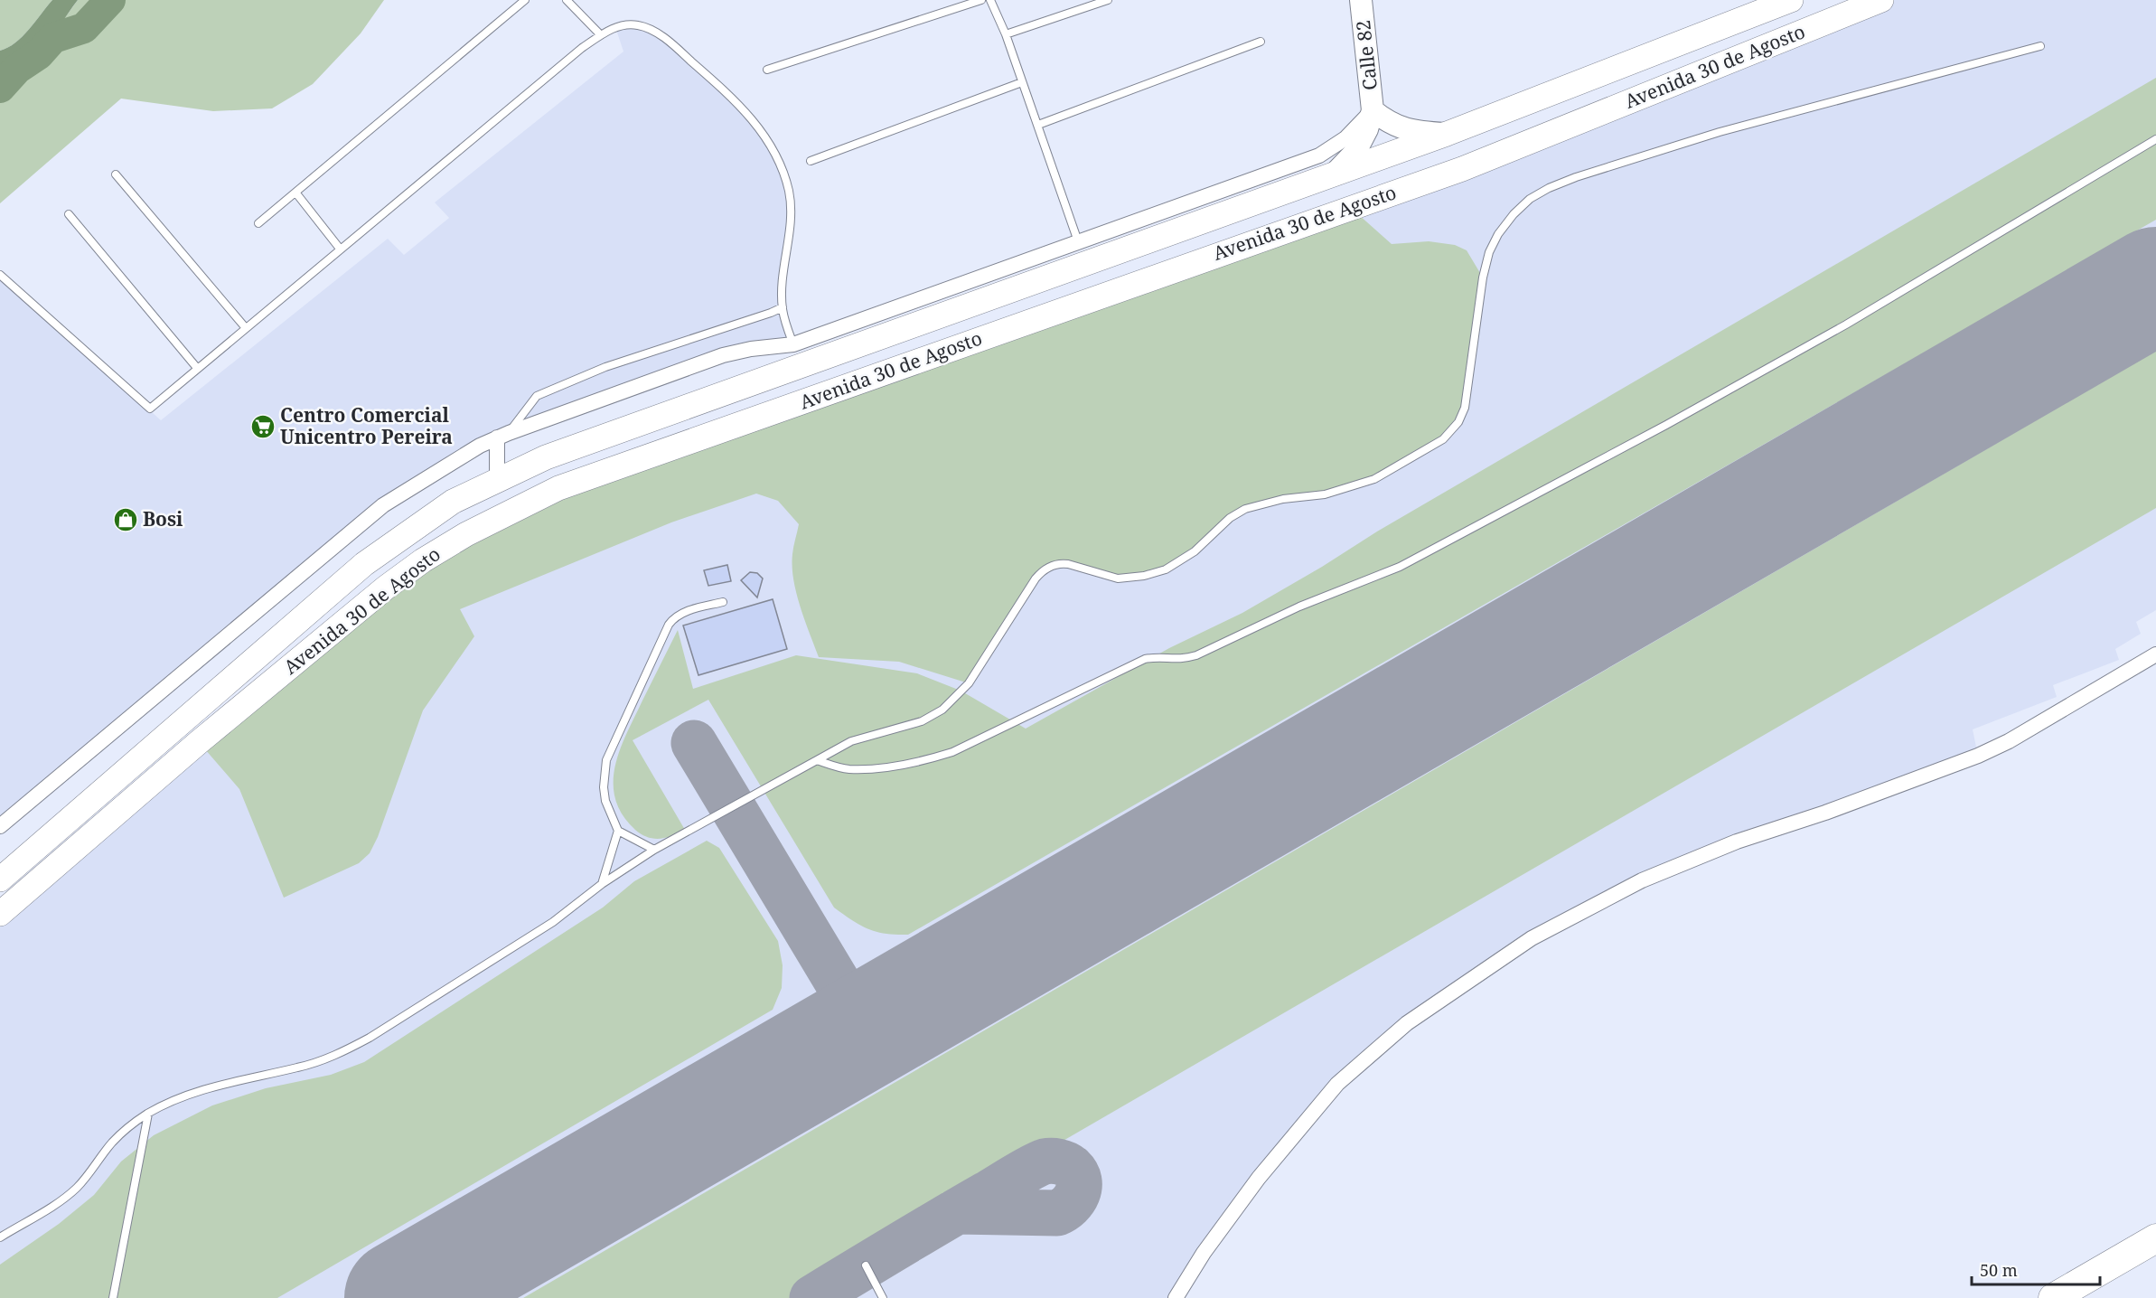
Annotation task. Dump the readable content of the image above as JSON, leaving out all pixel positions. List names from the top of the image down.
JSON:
{
  "streets": {
    "main road": ["Avenida 30 de Agosto"],
    "street": ["Calle 82"]
  },
  "crossings": [
    ["Calle 82", "Avenida 30 de Agosto"]
  ],
  "places": {
    "supermarket": ["Centro Comercial Unicentro Pereira"],
    "shop": ["Bosi"]
  },
  "scale_bar": "50 m"
}
